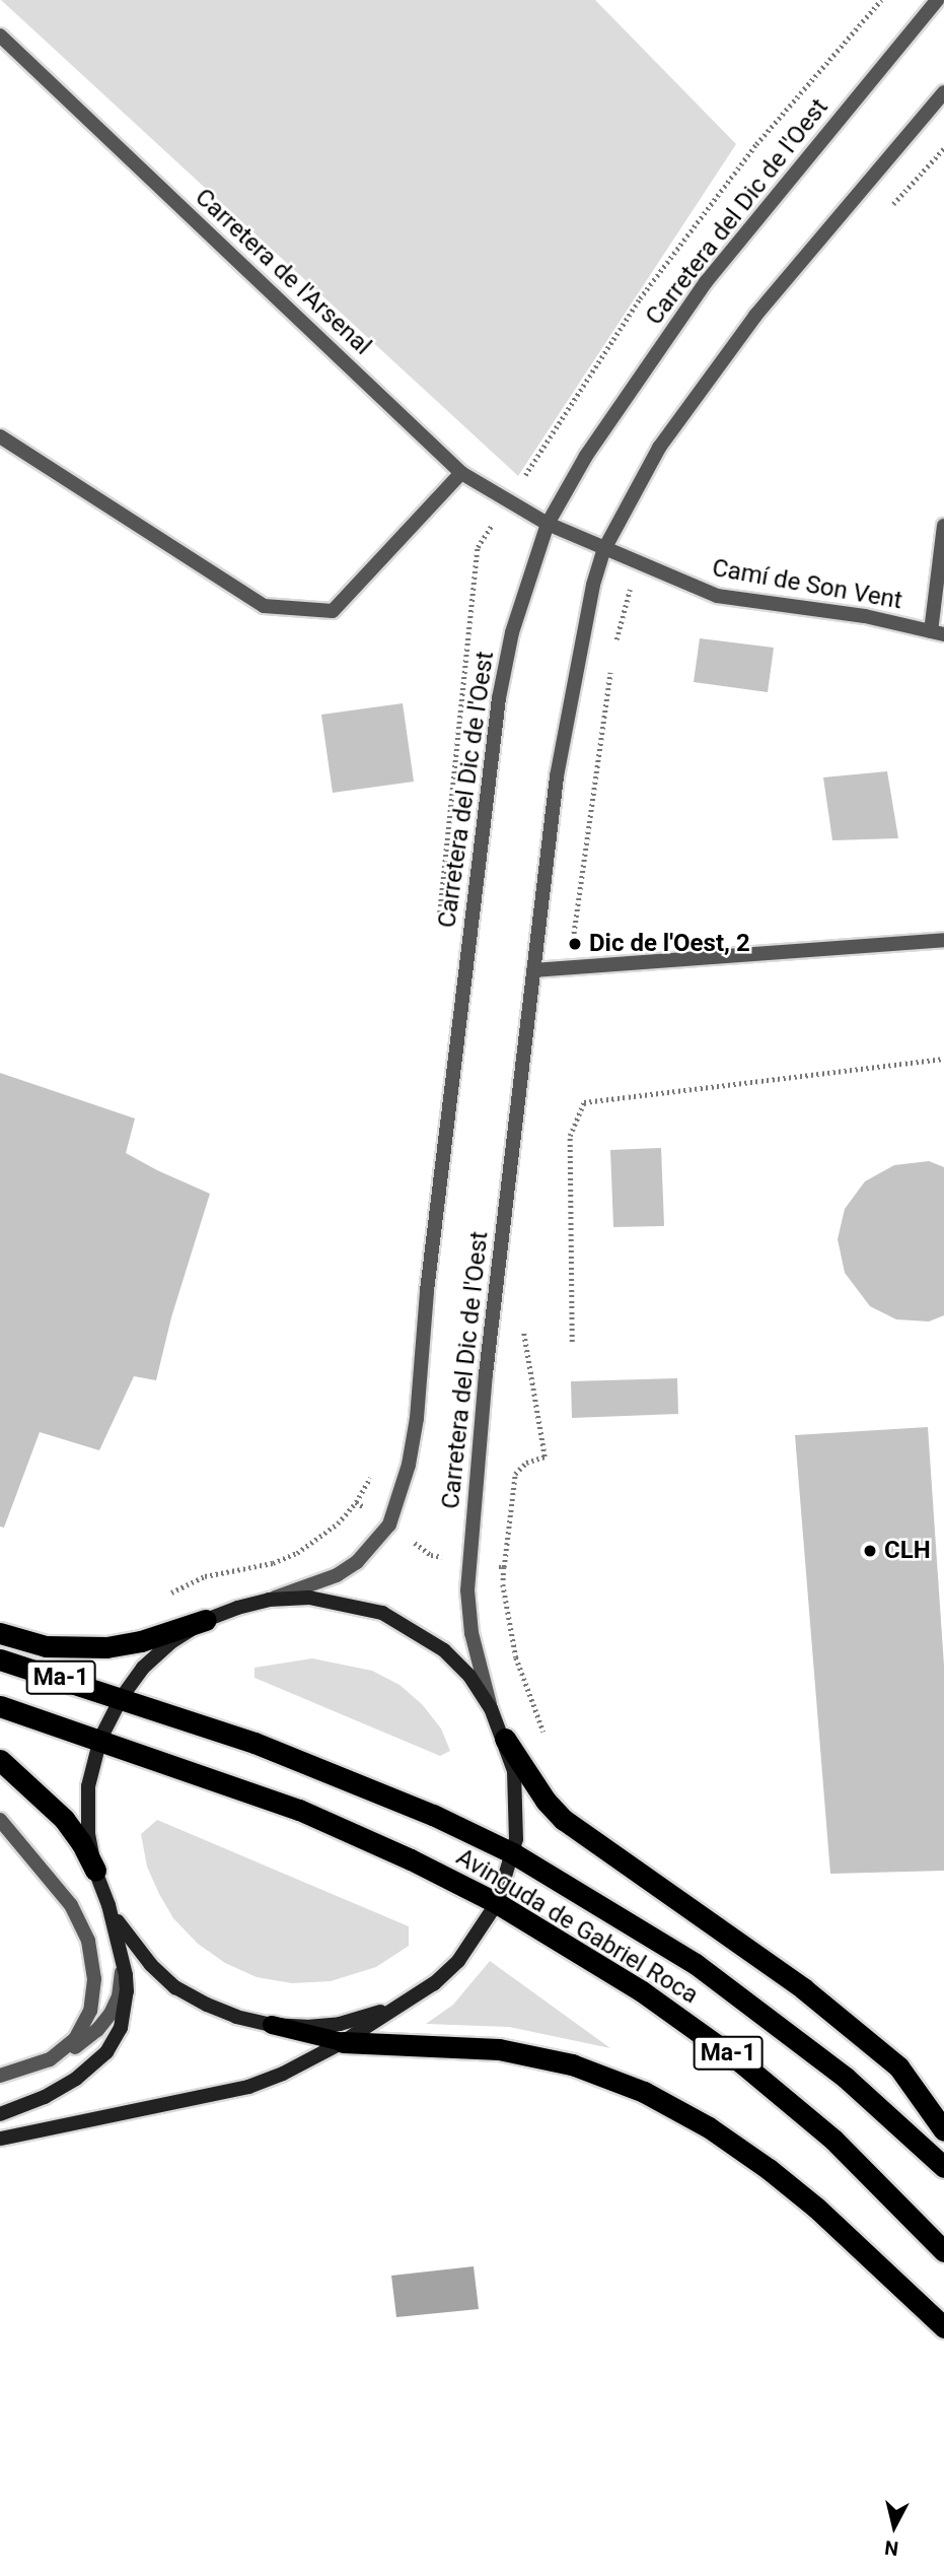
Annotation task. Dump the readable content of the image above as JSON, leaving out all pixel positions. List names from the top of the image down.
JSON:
{
  "streets": {
    "highway": ["Ma-1", "Avinguda de Gabriel Roca"],
    "street": ["Carretera del Dic de l'Oest", "Carretera de l'Arsenal", "Camí de Son Vent"]
  },
  "crossings": [
    ["Carretera del Dic de l'Oest", "Carretera de l'Arsenal"],
    ["Carretera del Dic de l'Oest", "Camí de Son Vent"],
    ["Carretera de l'Arsenal", "Camí de Son Vent"]
  ],
  "places": ["Dic de l'Oest, 2", "CLH"],
  "north": "bottom"
}
